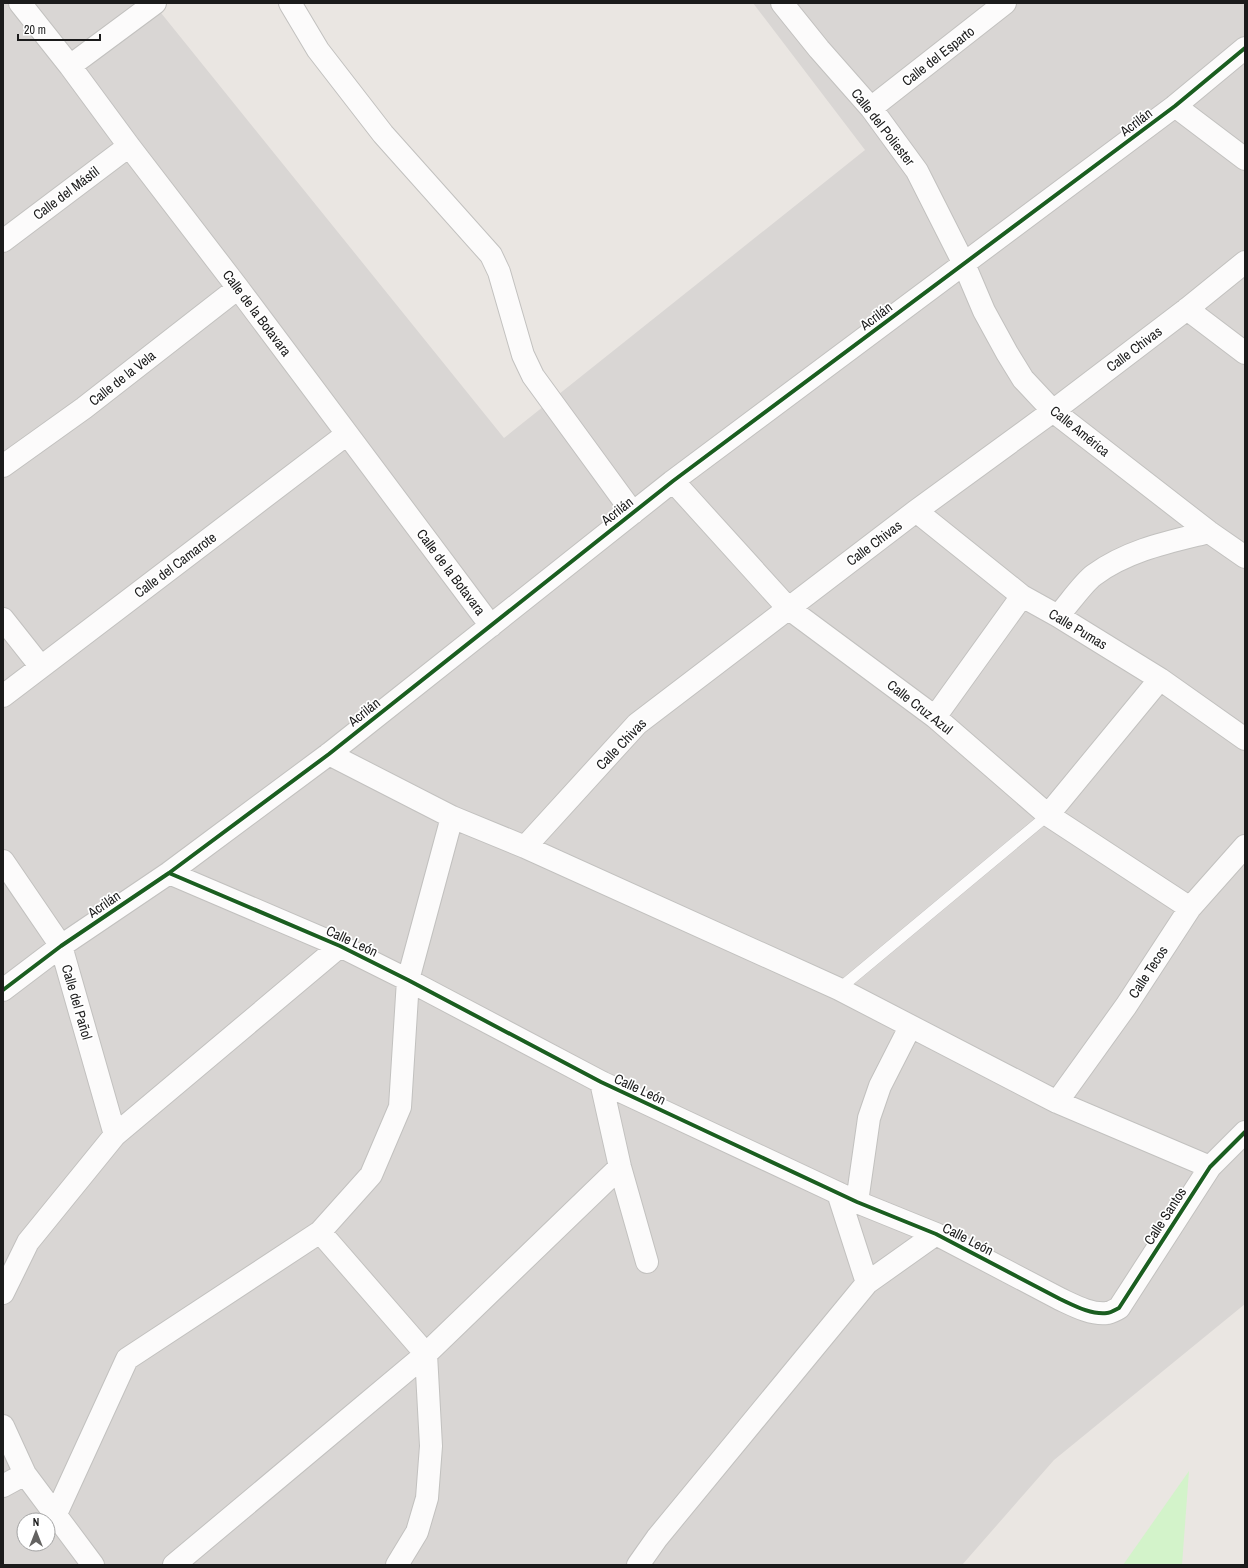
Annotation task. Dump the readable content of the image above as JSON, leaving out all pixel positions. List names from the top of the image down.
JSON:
{
  "streets": {
    "street": [
      "Calle del Esparto",
      "Acrilán",
      "Calle del Poliester",
      "Calle del Mástil",
      "Calle de la Botavara",
      "Calle Chivas",
      "Calle de la Vela",
      "Calle América",
      "Calle del Camarote",
      "Calle Pumas",
      "Calle Cruz Azul",
      "Calle León",
      "Calle Tecos",
      "Calle del Pañol",
      "Calle Santos"
    ]
  },
  "crossings": [
    ["Calle del Esparto", "Calle del Poliester"],
    ["Acrilán", "Calle del Poliester"],
    ["Acrilán", "Calle de la Botavara"],
    ["Acrilán", "Calle América"],
    ["Acrilán", "Calle Cruz Azul"],
    ["Acrilán", "Calle León"],
    ["Acrilán", "Calle del Pañol"],
    ["Calle del Poliester", "Calle América"],
    ["Calle del Mástil", "Calle de la Botavara"],
    ["Calle de la Botavara", "Calle de la Vela"],
    ["Calle de la Botavara", "Calle del Camarote"],
    ["Calle Chivas", "Calle América"],
    ["Calle Chivas", "Calle Pumas"],
    ["Calle Chivas", "Calle Cruz Azul"],
    ["Calle Cruz Azul", "Calle Tecos"],
    ["Calle León", "Calle Santos"]
  ],
  "scale_bar": "20 m",
  "north": "top"
}
